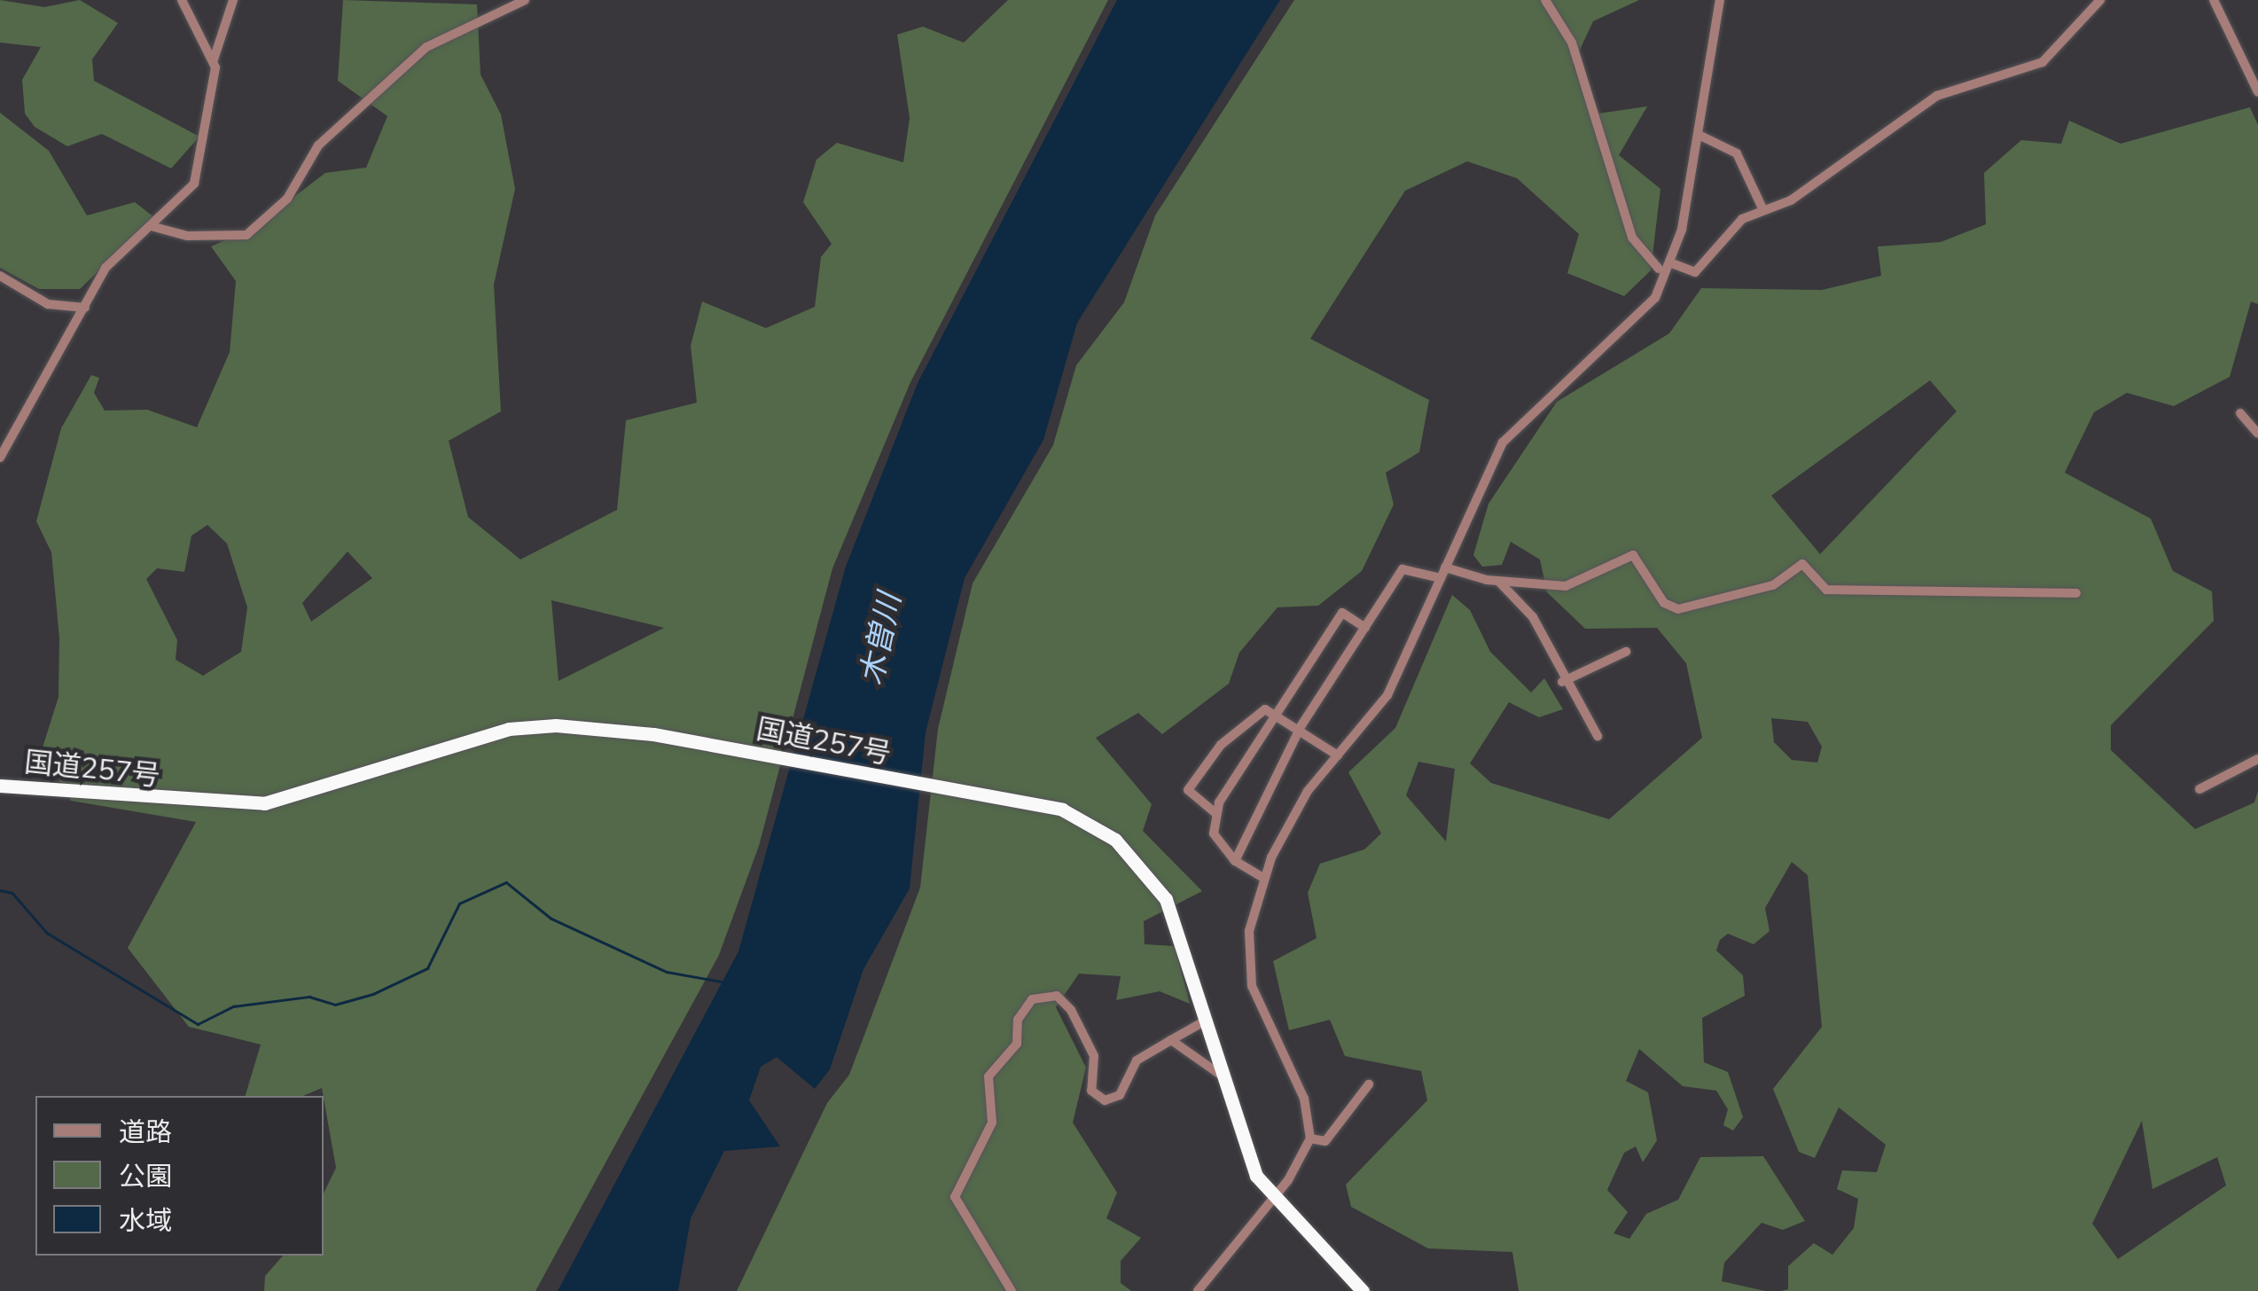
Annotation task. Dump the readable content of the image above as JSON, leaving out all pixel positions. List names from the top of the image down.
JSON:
{
  "streets": {
    "highway": ["国道257号"]
  },
  "water": ["木曽川"],
  "legend": ["道路", "公園", "水域"]
}
